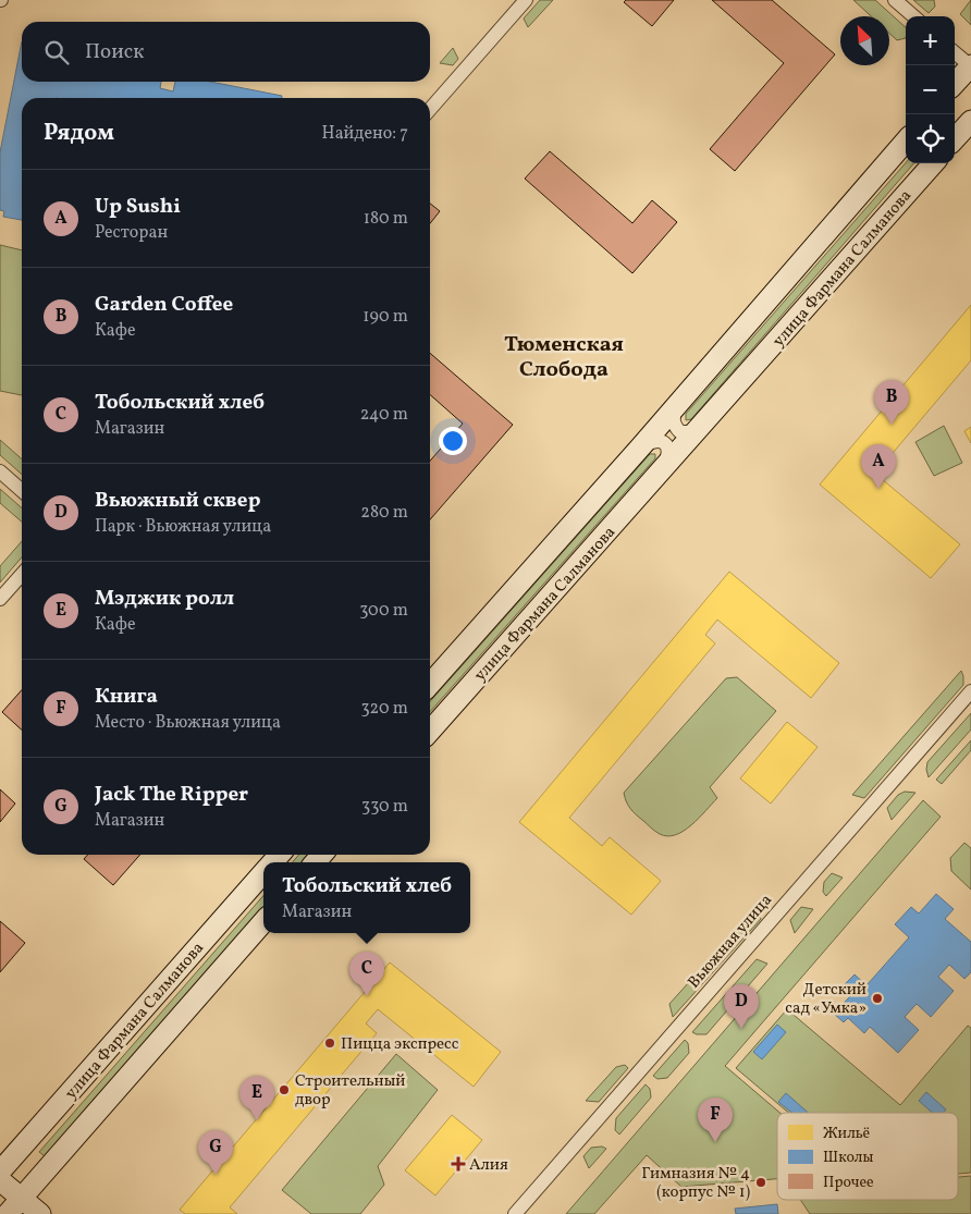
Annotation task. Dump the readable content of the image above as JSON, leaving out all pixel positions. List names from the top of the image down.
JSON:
{
  "streets": {
    "street": ["улица Фармана Салманова", "Вьюжная улица"]
  },
  "districts": ["Тюменская Слобода"],
  "places": {
    "other": [
      "Детский сад «Умка»",
      "Пицца экспресс",
      "Строительный двор",
      "Гимназия № 4 (корпус № 1)"
    ],
    "health": ["Алия"]
  },
  "legend": ["Жильё", "Школы", "Прочее"],
  "north": "top left",
  "page": {
    "map_buttons": ["+", "−"],
    "search": "Поиск",
    "heading": ["Рядом", "Найдено: 7"],
    "list": [
      {
        "mark": "A",
        "name": "Up Sushi",
        "note": "Ресторан",
        "value": "180 m"
      },
      {
        "mark": "B",
        "name": "Garden Coffee",
        "note": "Кафе",
        "value": "190 m"
      },
      {
        "mark": "C",
        "name": "Тобольский хлеб",
        "note": "Магазин",
        "value": "240 m"
      },
      {
        "mark": "D",
        "name": "Вьюжный сквер",
        "note": "Парк · Вьюжная улица",
        "value": "280 m"
      },
      {
        "mark": "E",
        "name": "Мэджик ролл",
        "note": "Кафе",
        "value": "300 m"
      },
      {
        "mark": "F",
        "name": "Книга",
        "note": "Место · Вьюжная улица",
        "value": "320 m"
      },
      {
        "mark": "G",
        "name": "Jack The Ripper",
        "note": "Магазин",
        "value": "330 m"
      }
    ],
    "pins": [
      "B",
      "A",
      "C",
      "D",
      "E",
      "F",
      "G"
    ],
    "popup": ["Тобольский хлеб", "Магазин"]
  }
}
